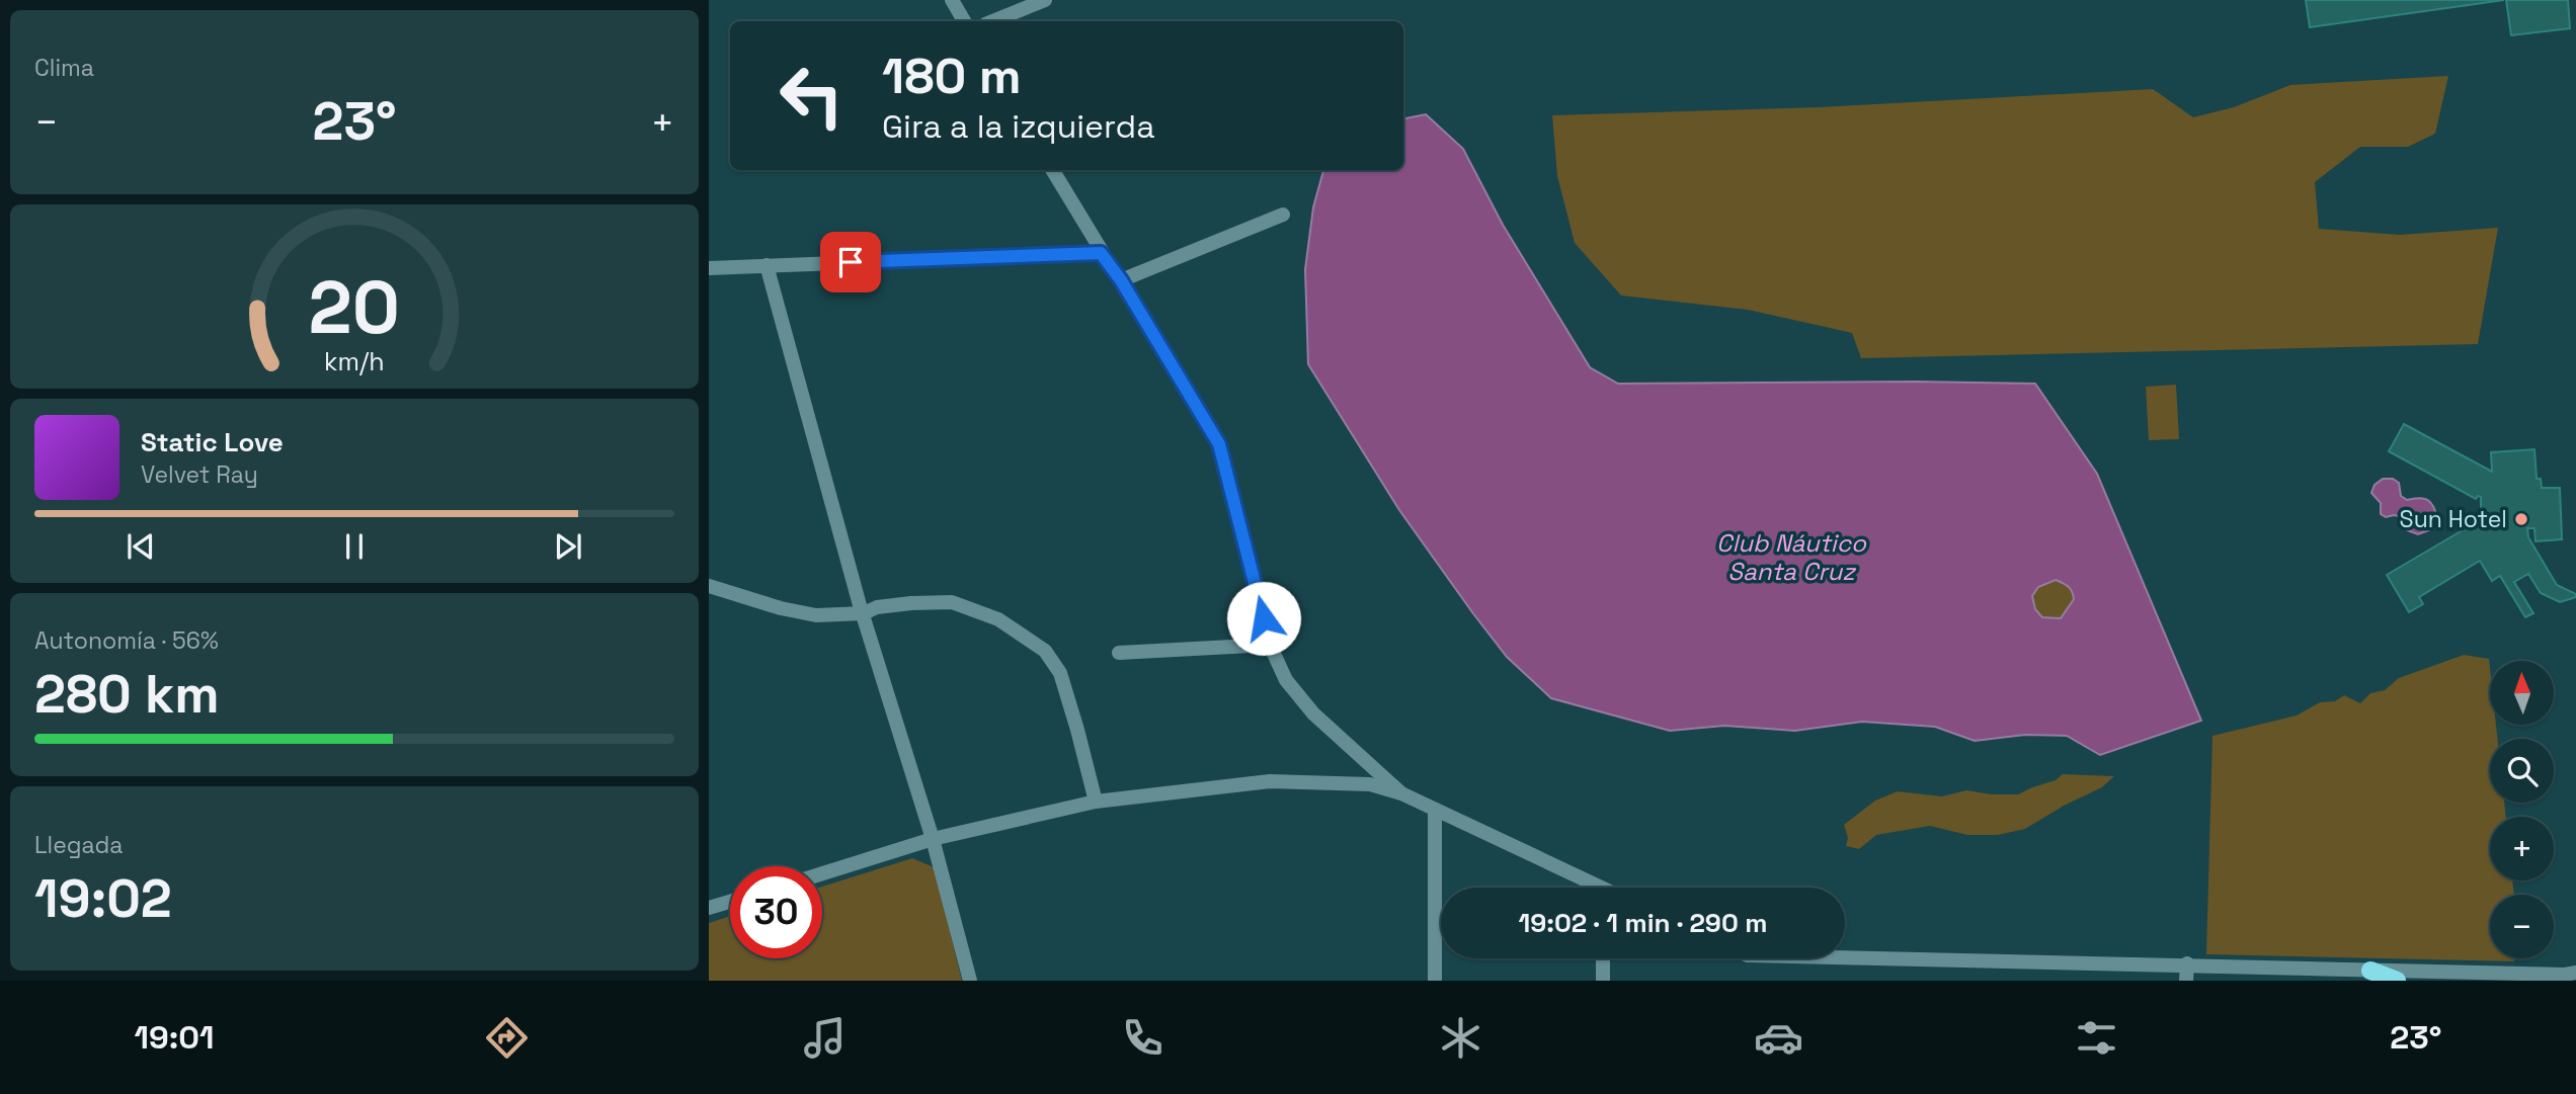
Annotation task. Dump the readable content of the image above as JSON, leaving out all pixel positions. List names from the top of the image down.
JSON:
{
  "water": ["Club Náutico Santa Cruz"],
  "places": ["Sun Hotel"],
  "north": "top",
  "page": {
    "tile": [
      "Clima",
      ["Autonomía · 56%", "280 km"],
      ["Llegada", "19:02"]
    ],
    "turn": ["180 m", "Gira a la izquierda"],
    "heat": ["−", "23°", "+"],
    "song": ["Static Love", "Velvet Ray"],
    "map_buttons": ["+", "−"],
    "limit": "30",
    "trip": "19:02 · 1 min · 290 m",
    "tabs": ["19:01", "23°"],
    "gauge": ["20", "km/h"]
  }
}
